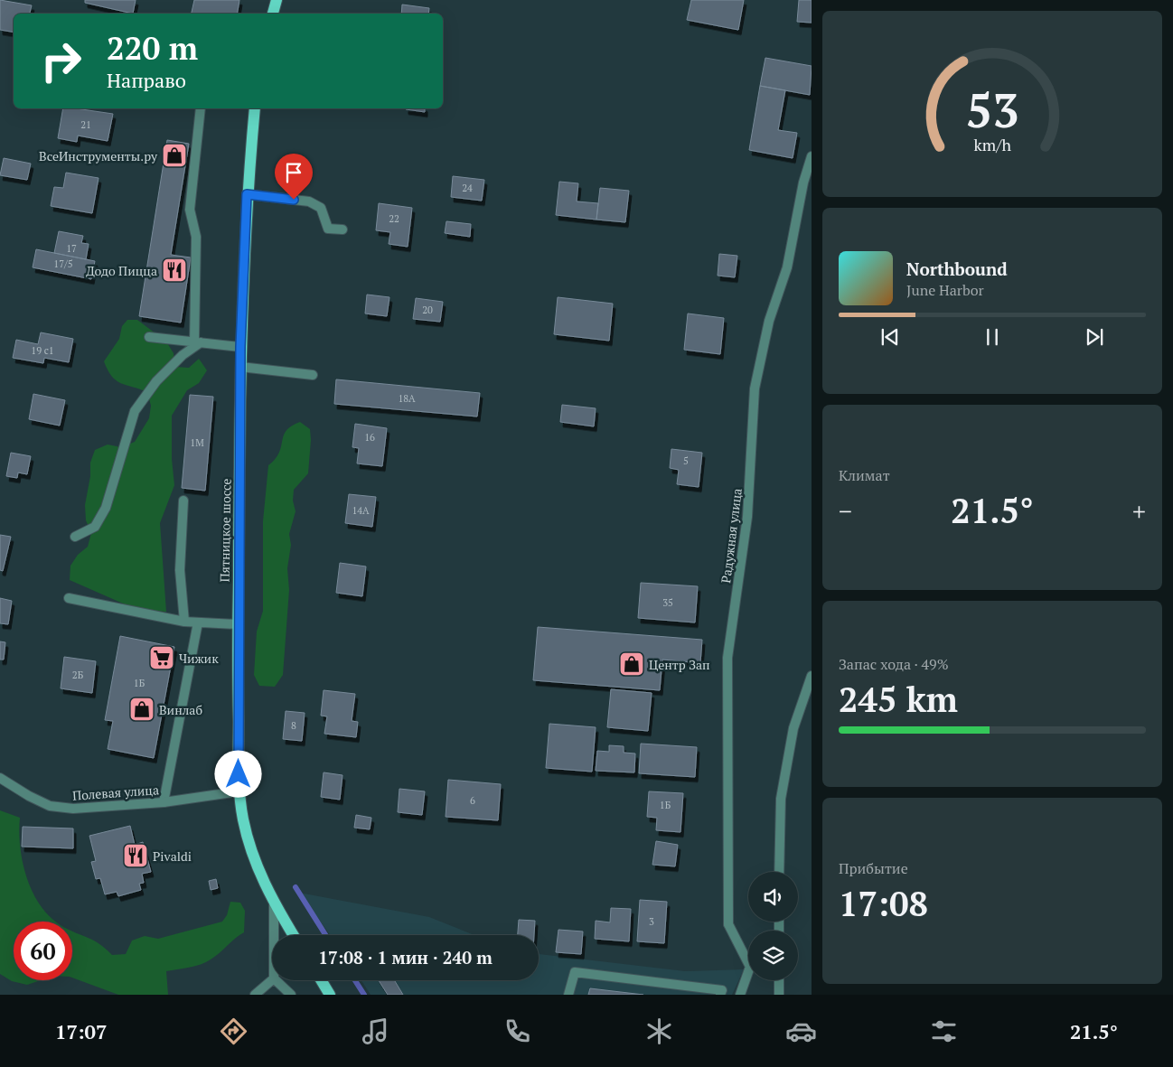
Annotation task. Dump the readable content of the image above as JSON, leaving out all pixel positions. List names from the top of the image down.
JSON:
{
  "streets": {
    "main road": ["Пятницкое шоссе"],
    "street": ["Радужная улица", "Полевая улица"]
  },
  "crossings": [
    ["Пятницкое шоссе", "Полевая улица"]
  ],
  "places": {
    "shop": ["ВсеИнструменты.ру", "Центр Зап", "Винлаб"],
    "restaurant": ["Додо Пицца", "Pivaldi"],
    "supermarket": ["Чижик"]
  },
  "house_numbers": [
    "21",
    "24",
    "22",
    "17",
    "17/5",
    "20",
    "19 с1",
    "18А",
    "16",
    "1М",
    "5",
    "14А",
    "35",
    "2Б",
    "1Б",
    "8",
    "6",
    "1Б",
    "3"
  ],
  "page": {
    "turn": ["220 m", "Направо"],
    "song": ["Northbound", "June Harbor"],
    "tile": [
      "Климат",
      ["Запас хода · 49%", "245 km"],
      ["Прибытие", "17:08"]
    ],
    "heat": ["−", "21.5°", "+"],
    "limit": "60",
    "trip": "17:08 · 1 мин · 240 m",
    "tabs": ["17:07", "21.5°"],
    "gauge": ["53", "km/h"]
  }
}
